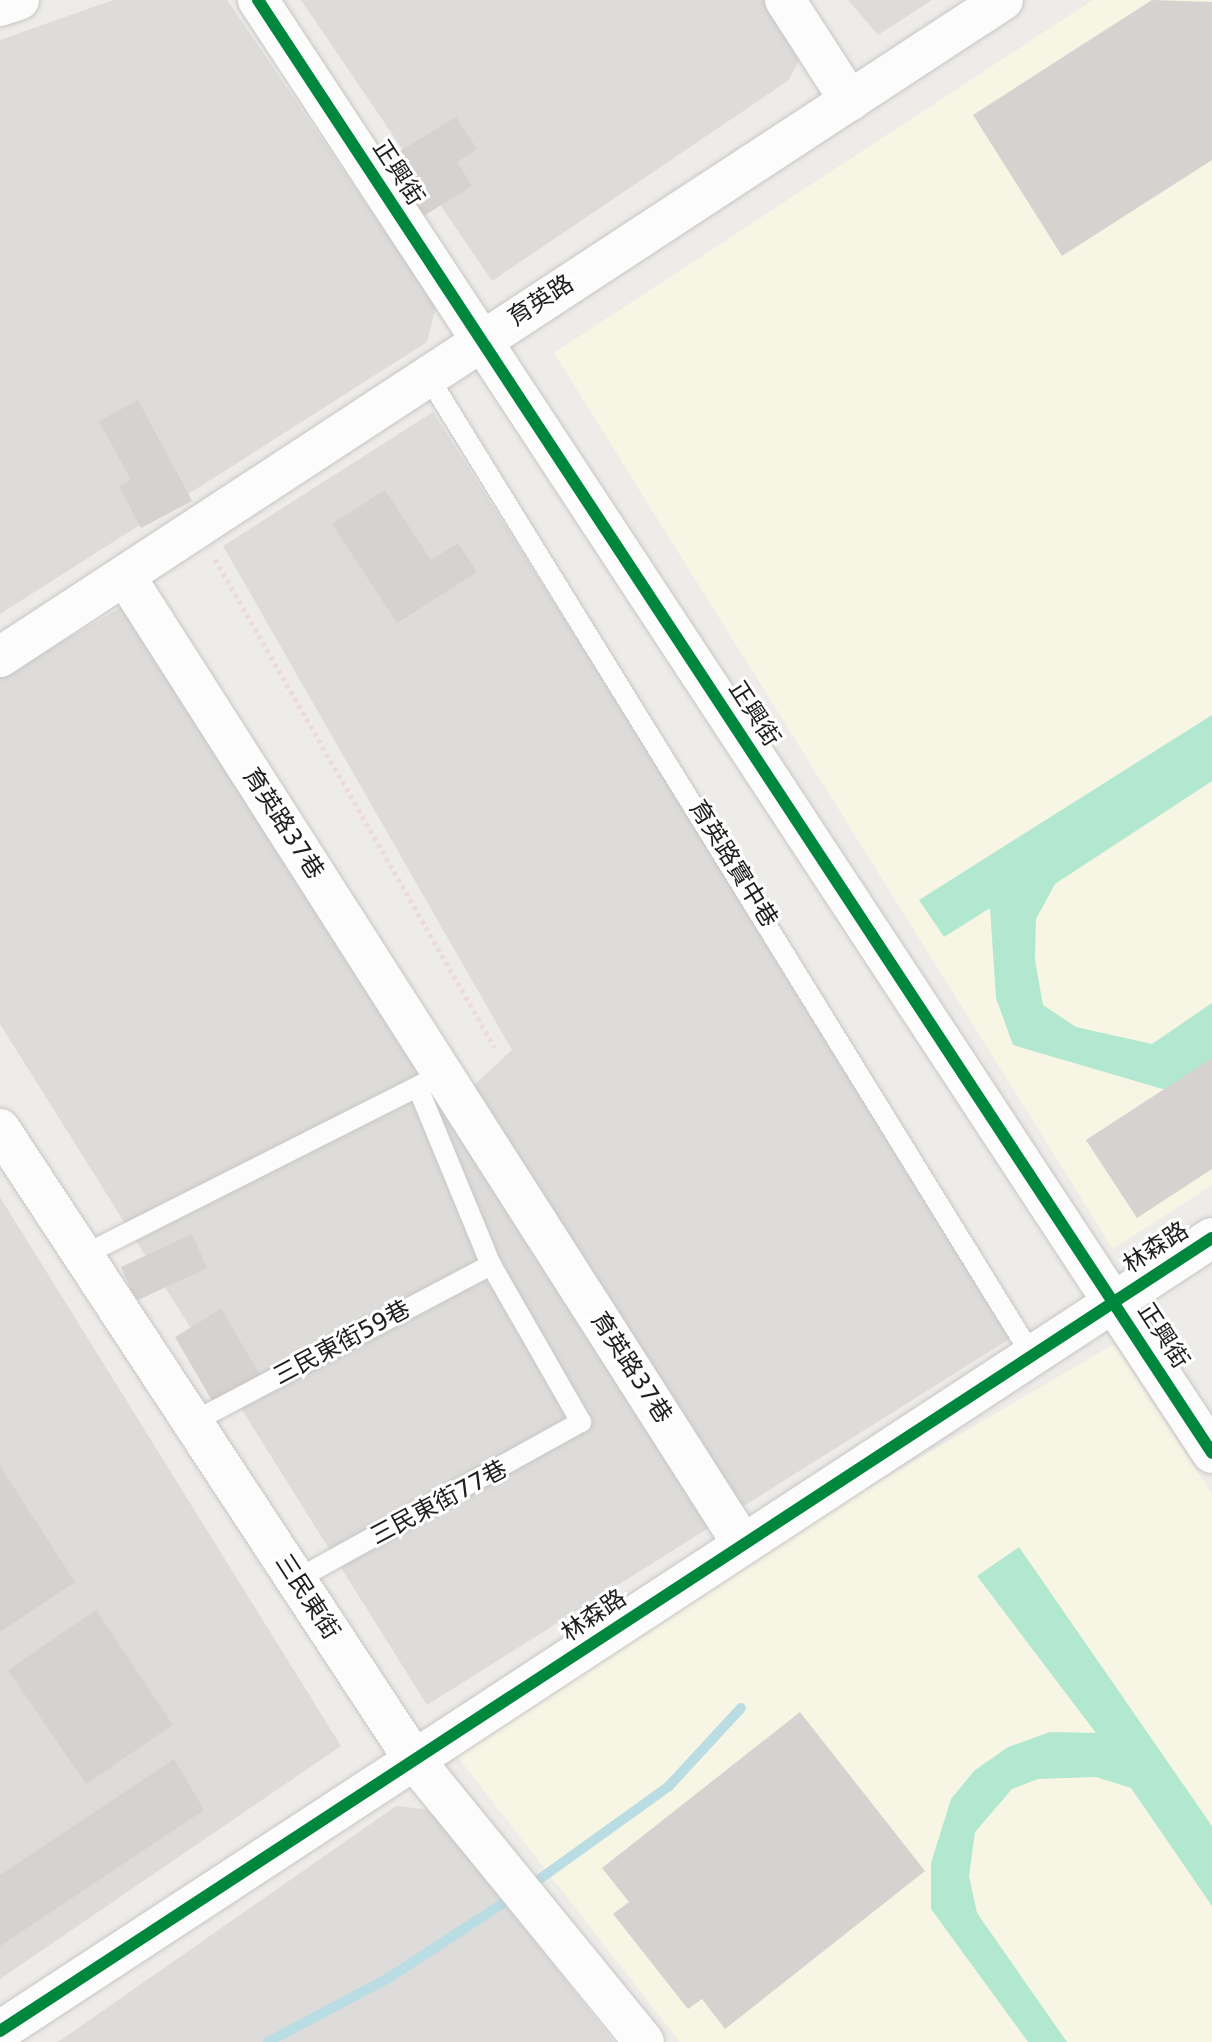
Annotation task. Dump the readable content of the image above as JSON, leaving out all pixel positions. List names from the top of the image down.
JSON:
{
  "streets": {
    "street": [
      "正興街",
      "育英路",
      "育英路37巷",
      "林森路",
      "三民東街"
    ],
    "lane": ["育英路實中巷", "三民東街59巷", "三民東街77巷"]
  },
  "crossings": [
    ["正興街", "育英路"],
    ["正興街", "林森路"],
    ["育英路", "育英路37巷"],
    ["育英路", "育英路實中巷"],
    ["育英路37巷", "林森路"],
    ["育英路實中巷", "林森路"],
    ["林森路", "三民東街"],
    ["三民東街59巷", "三民東街77巷"],
    ["三民東街59巷", "三民東街"],
    ["三民東街77巷", "三民東街"]
  ]
}
